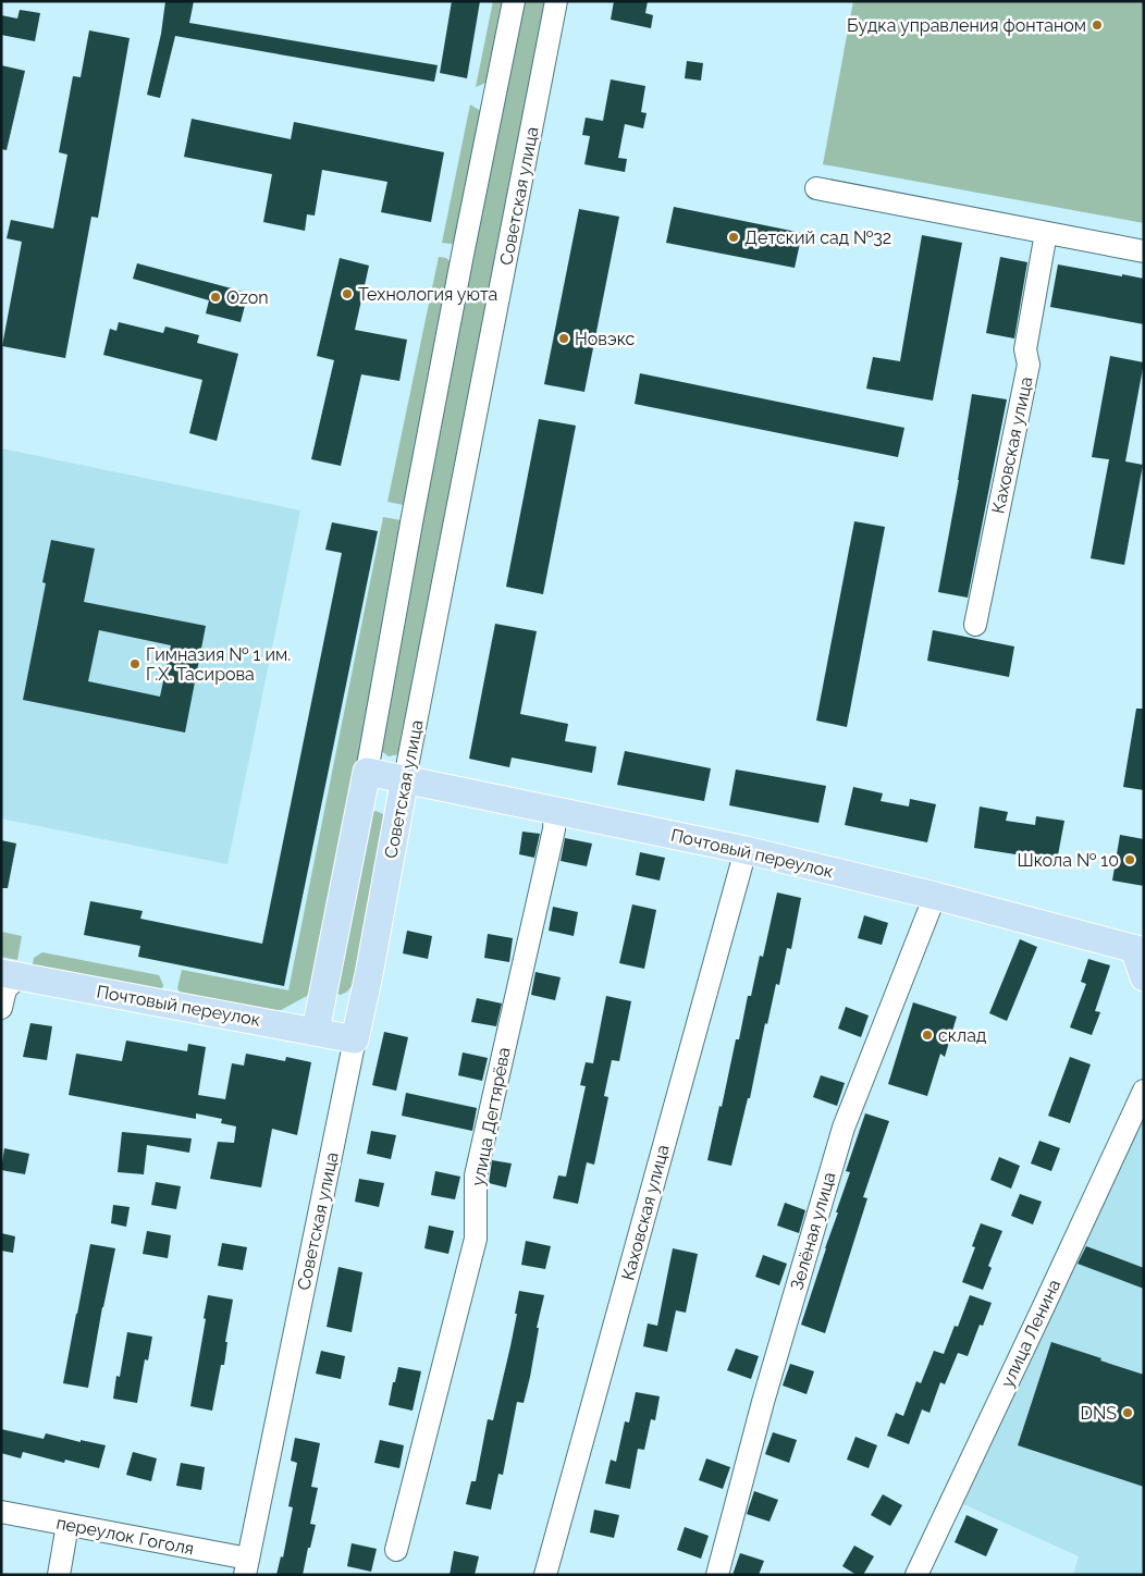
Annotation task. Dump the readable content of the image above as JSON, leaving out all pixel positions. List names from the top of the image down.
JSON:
{
  "streets": {
    "main road": ["Советская улица", "Почтовый переулок"],
    "street": [
      "Каховская улица",
      "улица Дегтярёва",
      "Зелёная улица",
      "улица Ленина",
      "переулок Гоголя"
    ]
  },
  "crossings": [
    ["Советская улица", "Почтовый переулок"],
    ["Советская улица", "переулок Гоголя"],
    ["Каховская улица", "Почтовый переулок"],
    ["Почтовый переулок", "улица Дегтярёва"],
    ["Почтовый переулок", "Зелёная улица"]
  ],
  "places": [
    "Будка управления фонтаном",
    "Детский сад №32",
    "Технология уюта",
    "Ozon",
    "Новэкс",
    "Гимназия № 1 им. Г.Х. Тасирова",
    "Школа № 10",
    "склад",
    "DNS"
  ]
}
